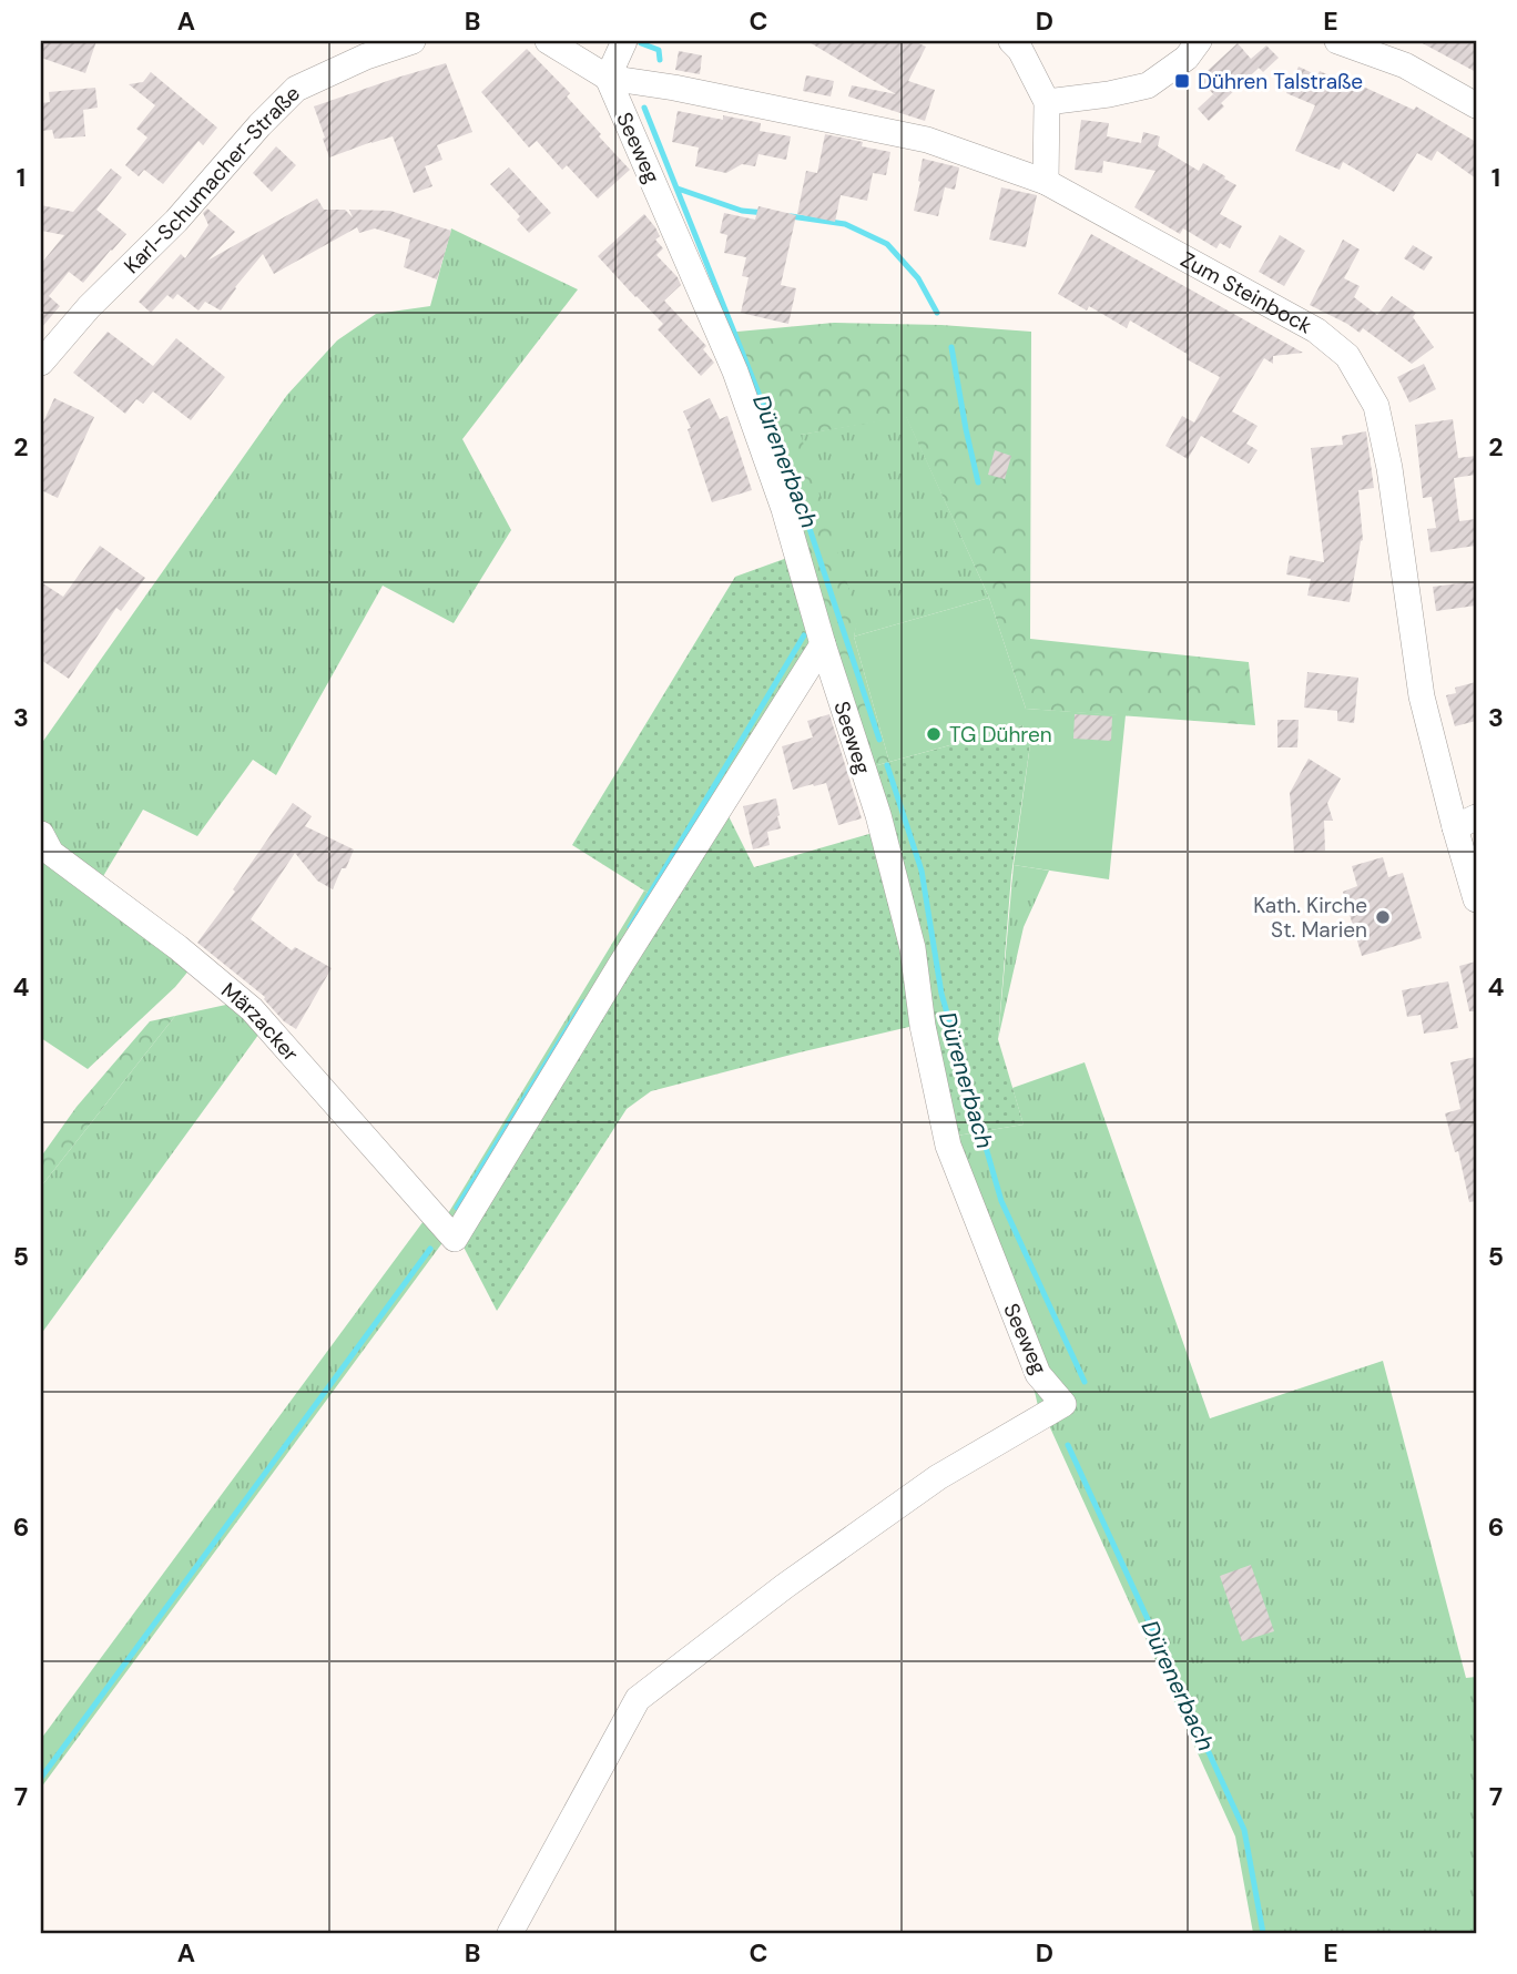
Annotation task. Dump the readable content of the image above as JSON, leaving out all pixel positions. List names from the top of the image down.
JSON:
{
  "streets": {
    "street": [
      "Seeweg",
      "Karl-Schumacher-Straße",
      "Zum Steinbock",
      "Märzacker"
    ]
  },
  "crossings": [
    ["Seeweg", "Zum Steinbock"],
    ["Seeweg", "Märzacker"]
  ],
  "water": ["Dürenerbach"],
  "places": {
    "transit": ["Dühren Talstraße"],
    "other": ["TG Dühren", "Kath. Kirche St. Marien"]
  },
  "grid": {
    "columns": [
      "A",
      "B",
      "C",
      "D",
      "E"
    ],
    "rows": [
      "1",
      "2",
      "3",
      "4",
      "5",
      "6",
      "7"
    ]
  }
}
